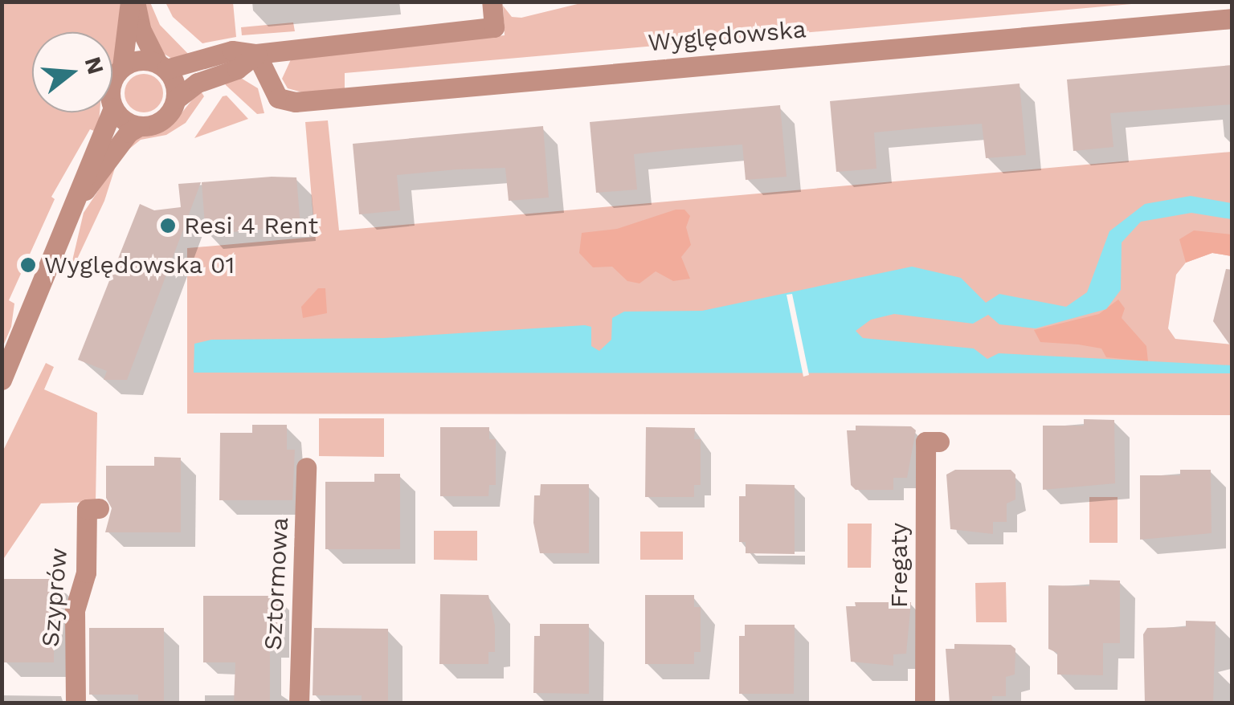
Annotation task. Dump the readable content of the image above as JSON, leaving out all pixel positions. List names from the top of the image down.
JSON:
{
  "streets": {
    "street": [
      "Wyględowska",
      "Fregaty",
      "Sztormowa",
      "Szyprów"
    ]
  },
  "places": ["Resi 4 Rent", "Wyględowska 01"],
  "north": "right"
}
